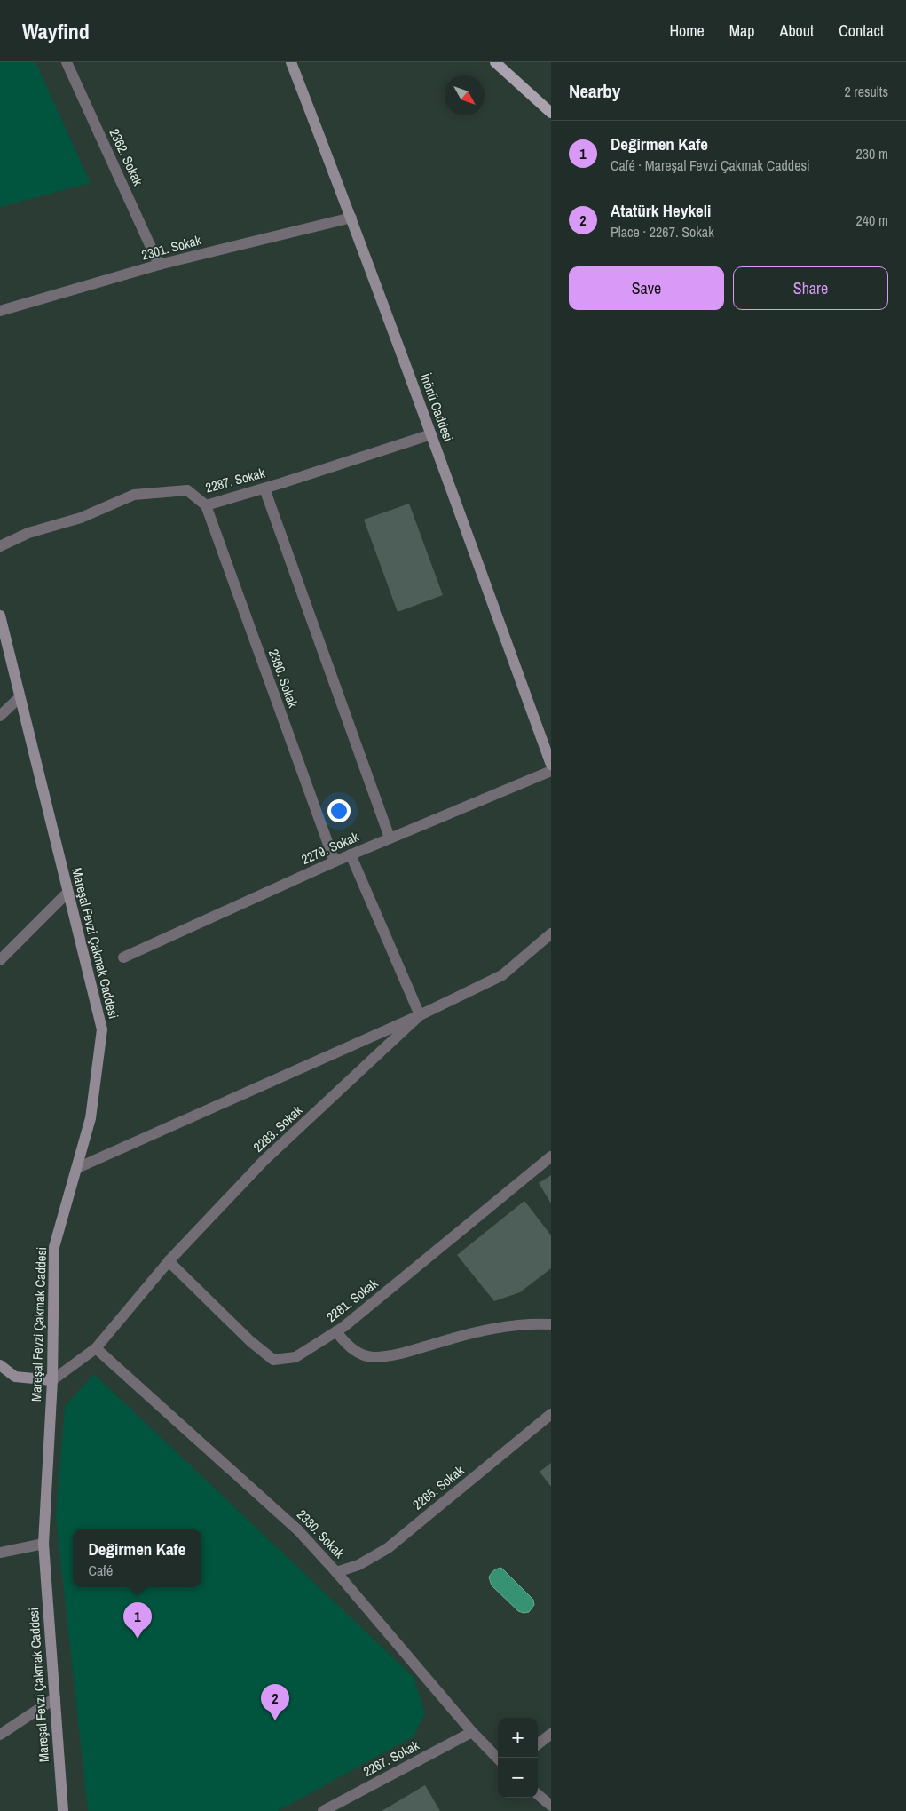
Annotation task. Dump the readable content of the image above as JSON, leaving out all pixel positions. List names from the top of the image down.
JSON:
{
  "streets": {
    "street": [
      "2362. Sokak",
      "2301. Sokak",
      "İnönü Caddesi",
      "2287. Sokak",
      "2360. Sokak",
      "2279. Sokak",
      "Mareşal Fevzi Çakmak Caddesi",
      "2283. Sokak",
      "2281. Sokak",
      "2265. Sokak",
      "2330. Sokak",
      "2267. Sokak"
    ]
  },
  "crossings": [
    ["2362. Sokak", "2301. Sokak"],
    ["2301. Sokak", "İnönü Caddesi"],
    ["İnönü Caddesi", "2287. Sokak"],
    ["2287. Sokak", "2360. Sokak"],
    ["2360. Sokak", "2279. Sokak"],
    ["Mareşal Fevzi Çakmak Caddesi", "2283. Sokak"],
    ["2283. Sokak", "2281. Sokak"],
    ["2283. Sokak", "2330. Sokak"],
    ["2265. Sokak", "2330. Sokak"],
    ["2330. Sokak", "2267. Sokak"]
  ],
  "north": "bottom right",
  "page": {
    "header": "Wayfind",
    "nav": [
      "Home",
      "Map",
      "About",
      "Contact"
    ],
    "heading": ["Nearby", "2 results"],
    "list": [
      {
        "mark": "1",
        "name": "Değirmen Kafe",
        "note": "Café · Mareşal Fevzi Çakmak Caddesi",
        "value": "230 m"
      },
      {
        "mark": "2",
        "name": "Atatürk Heykeli",
        "note": "Place · 2267. Sokak",
        "value": "240 m"
      }
    ],
    "buttons": ["Save", "Share"],
    "popup": ["Değirmen Kafe", "Café"],
    "pins": ["1", "2"],
    "map_buttons": ["+", "−"]
  }
}
